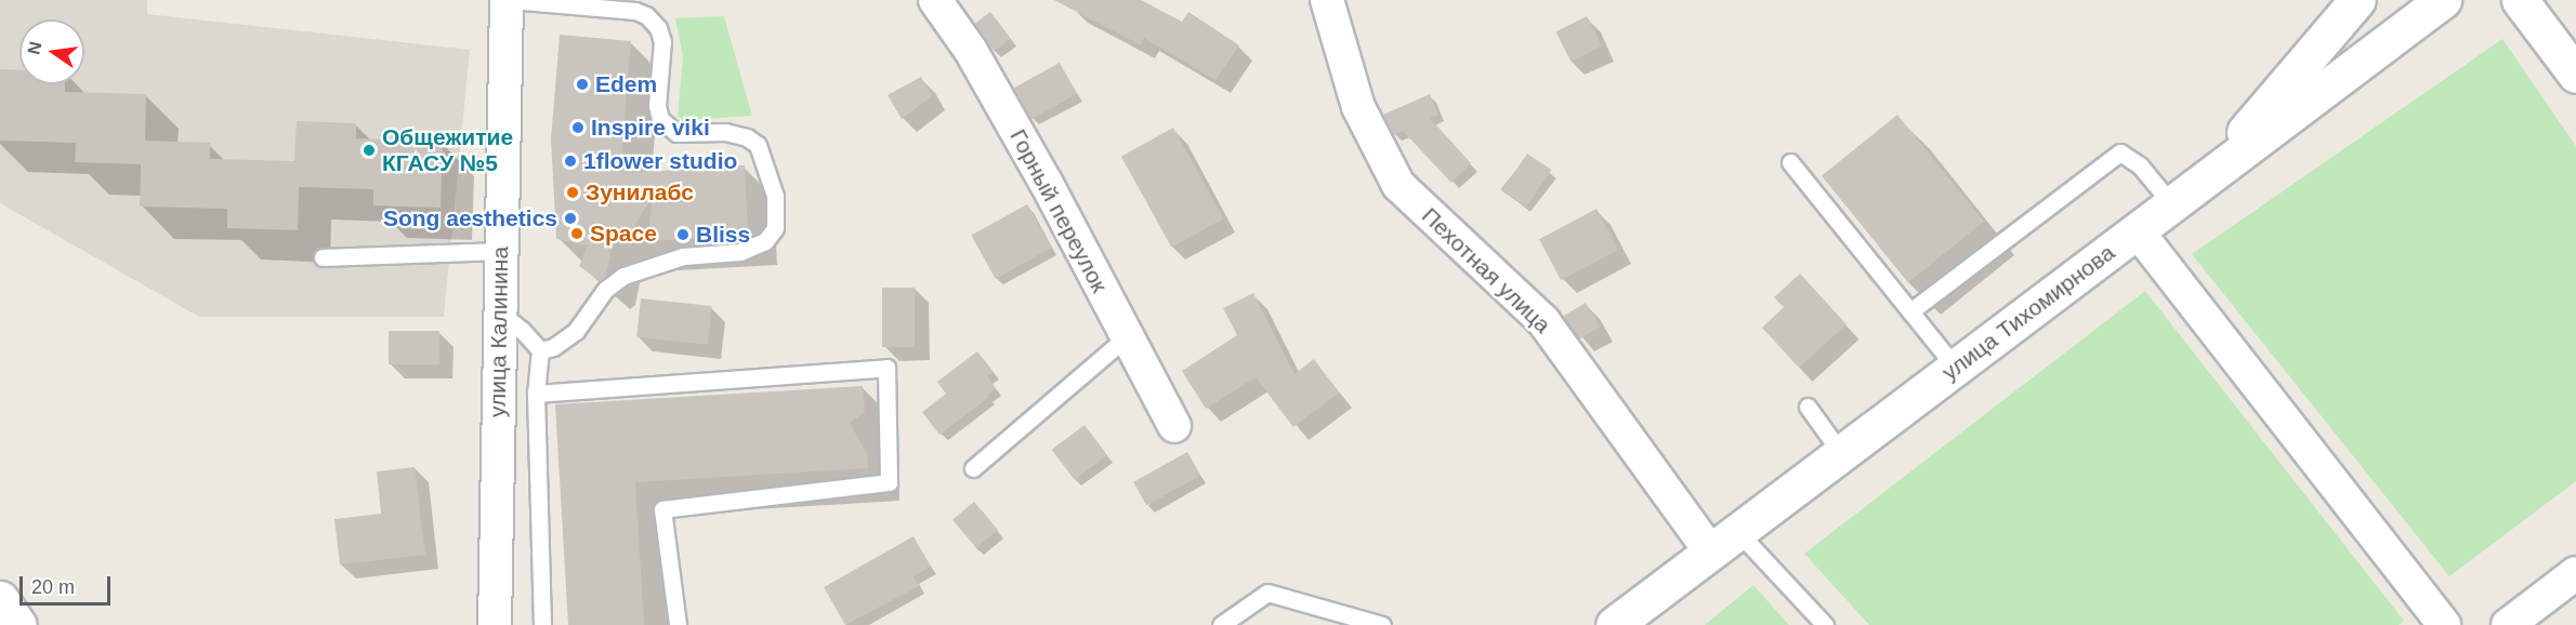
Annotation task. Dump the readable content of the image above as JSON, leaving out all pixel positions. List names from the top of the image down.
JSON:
{
  "streets": {
    "main road": ["улица Тихомирнова"],
    "street": ["Горный переулок", "Пехотная улица", "улица Калинина"]
  },
  "crossings": [
    ["Пехотная улица", "улица Тихомирнова"]
  ],
  "places": [
    "Edem",
    "Inspire viki",
    "Общежитие КГАСУ №5",
    "1flower studio",
    "Зунилабс",
    "Song aesthetics",
    "Space",
    "Bliss"
  ],
  "scale_bar": "20 m",
  "north": "left"
}
